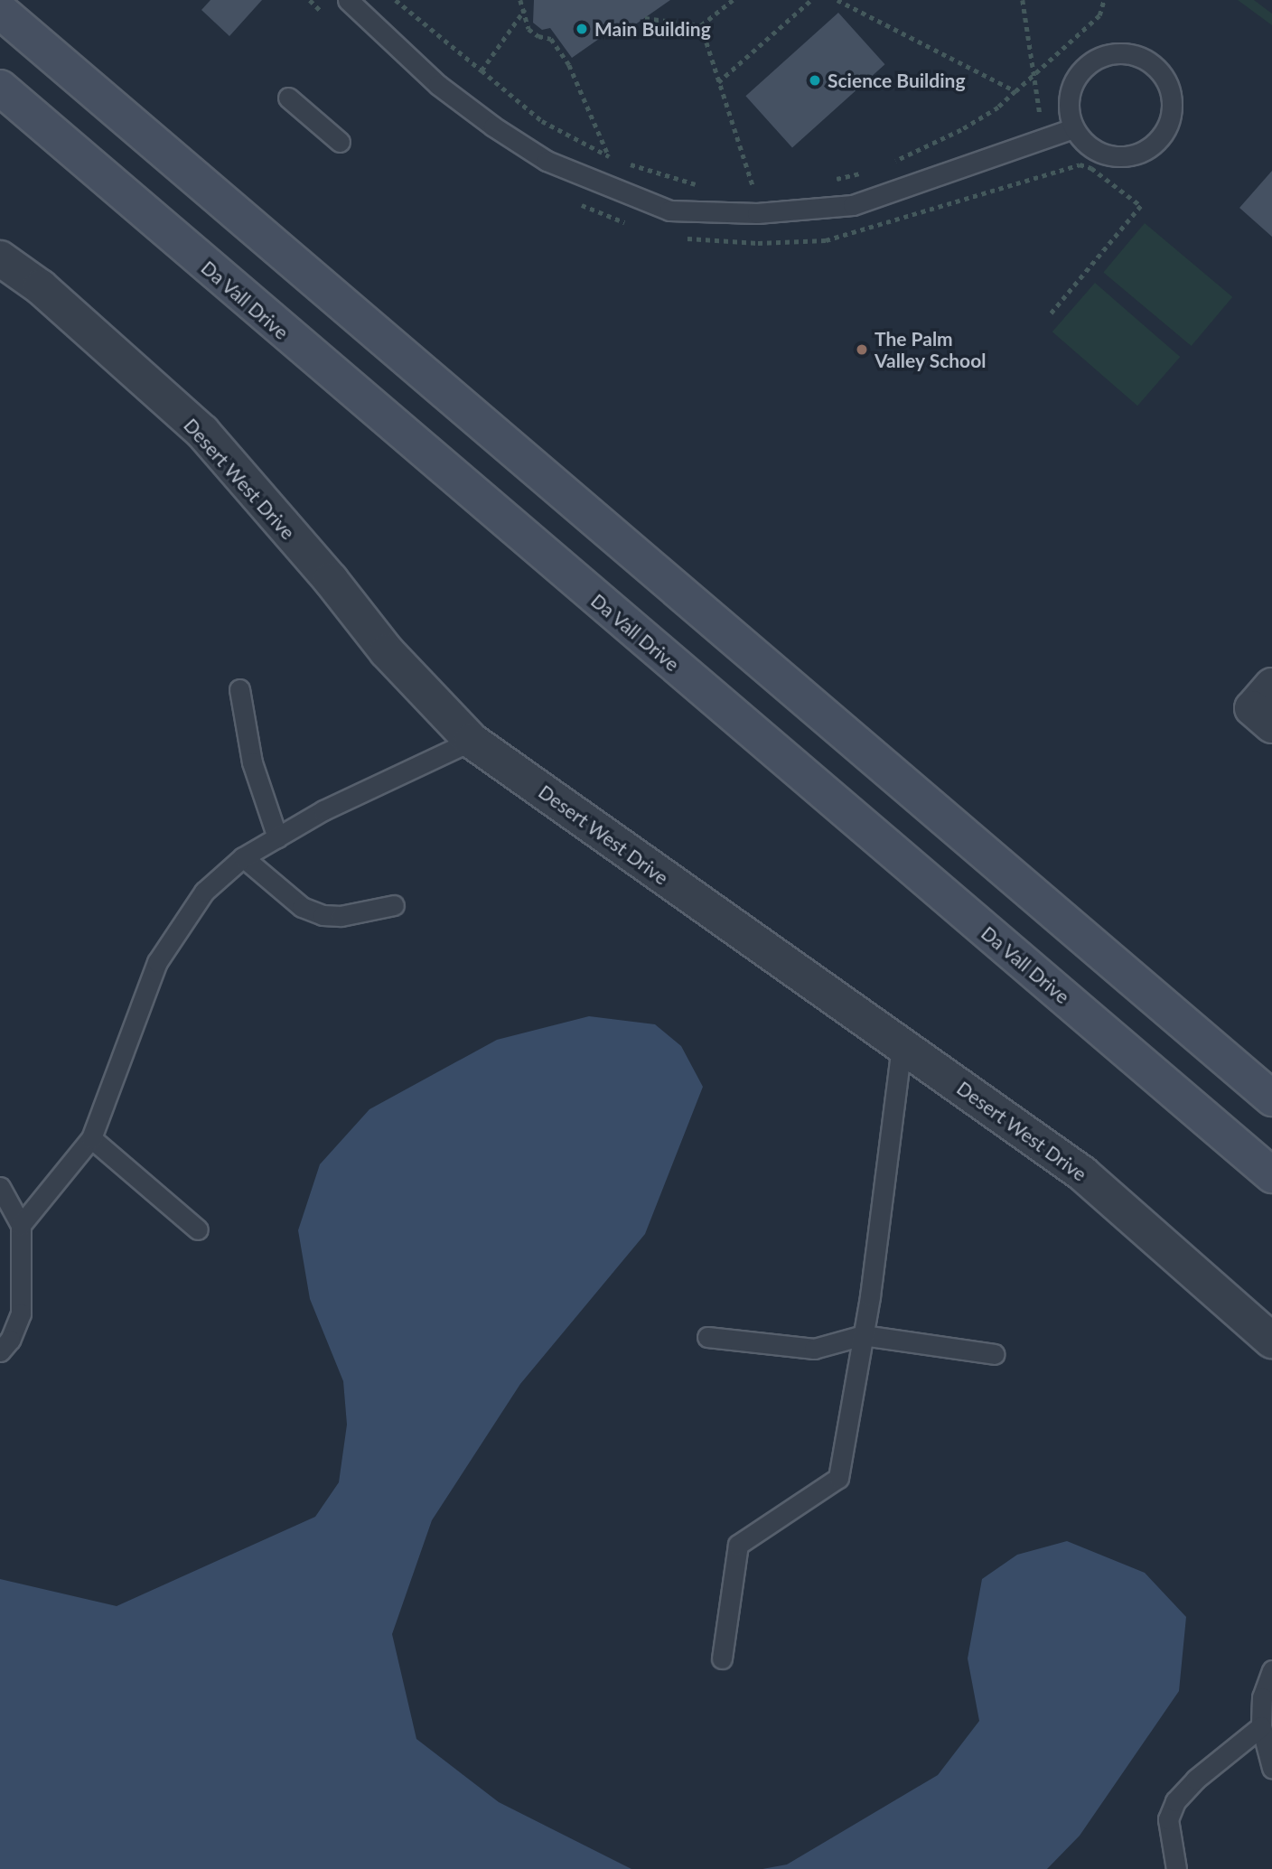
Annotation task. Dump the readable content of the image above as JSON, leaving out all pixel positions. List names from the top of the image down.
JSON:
{
  "streets": {
    "main road": ["Da Vall Drive"],
    "street": ["Desert West Drive"]
  },
  "places": ["Main Building", "Science Building", "The Palm Valley School"]
}
